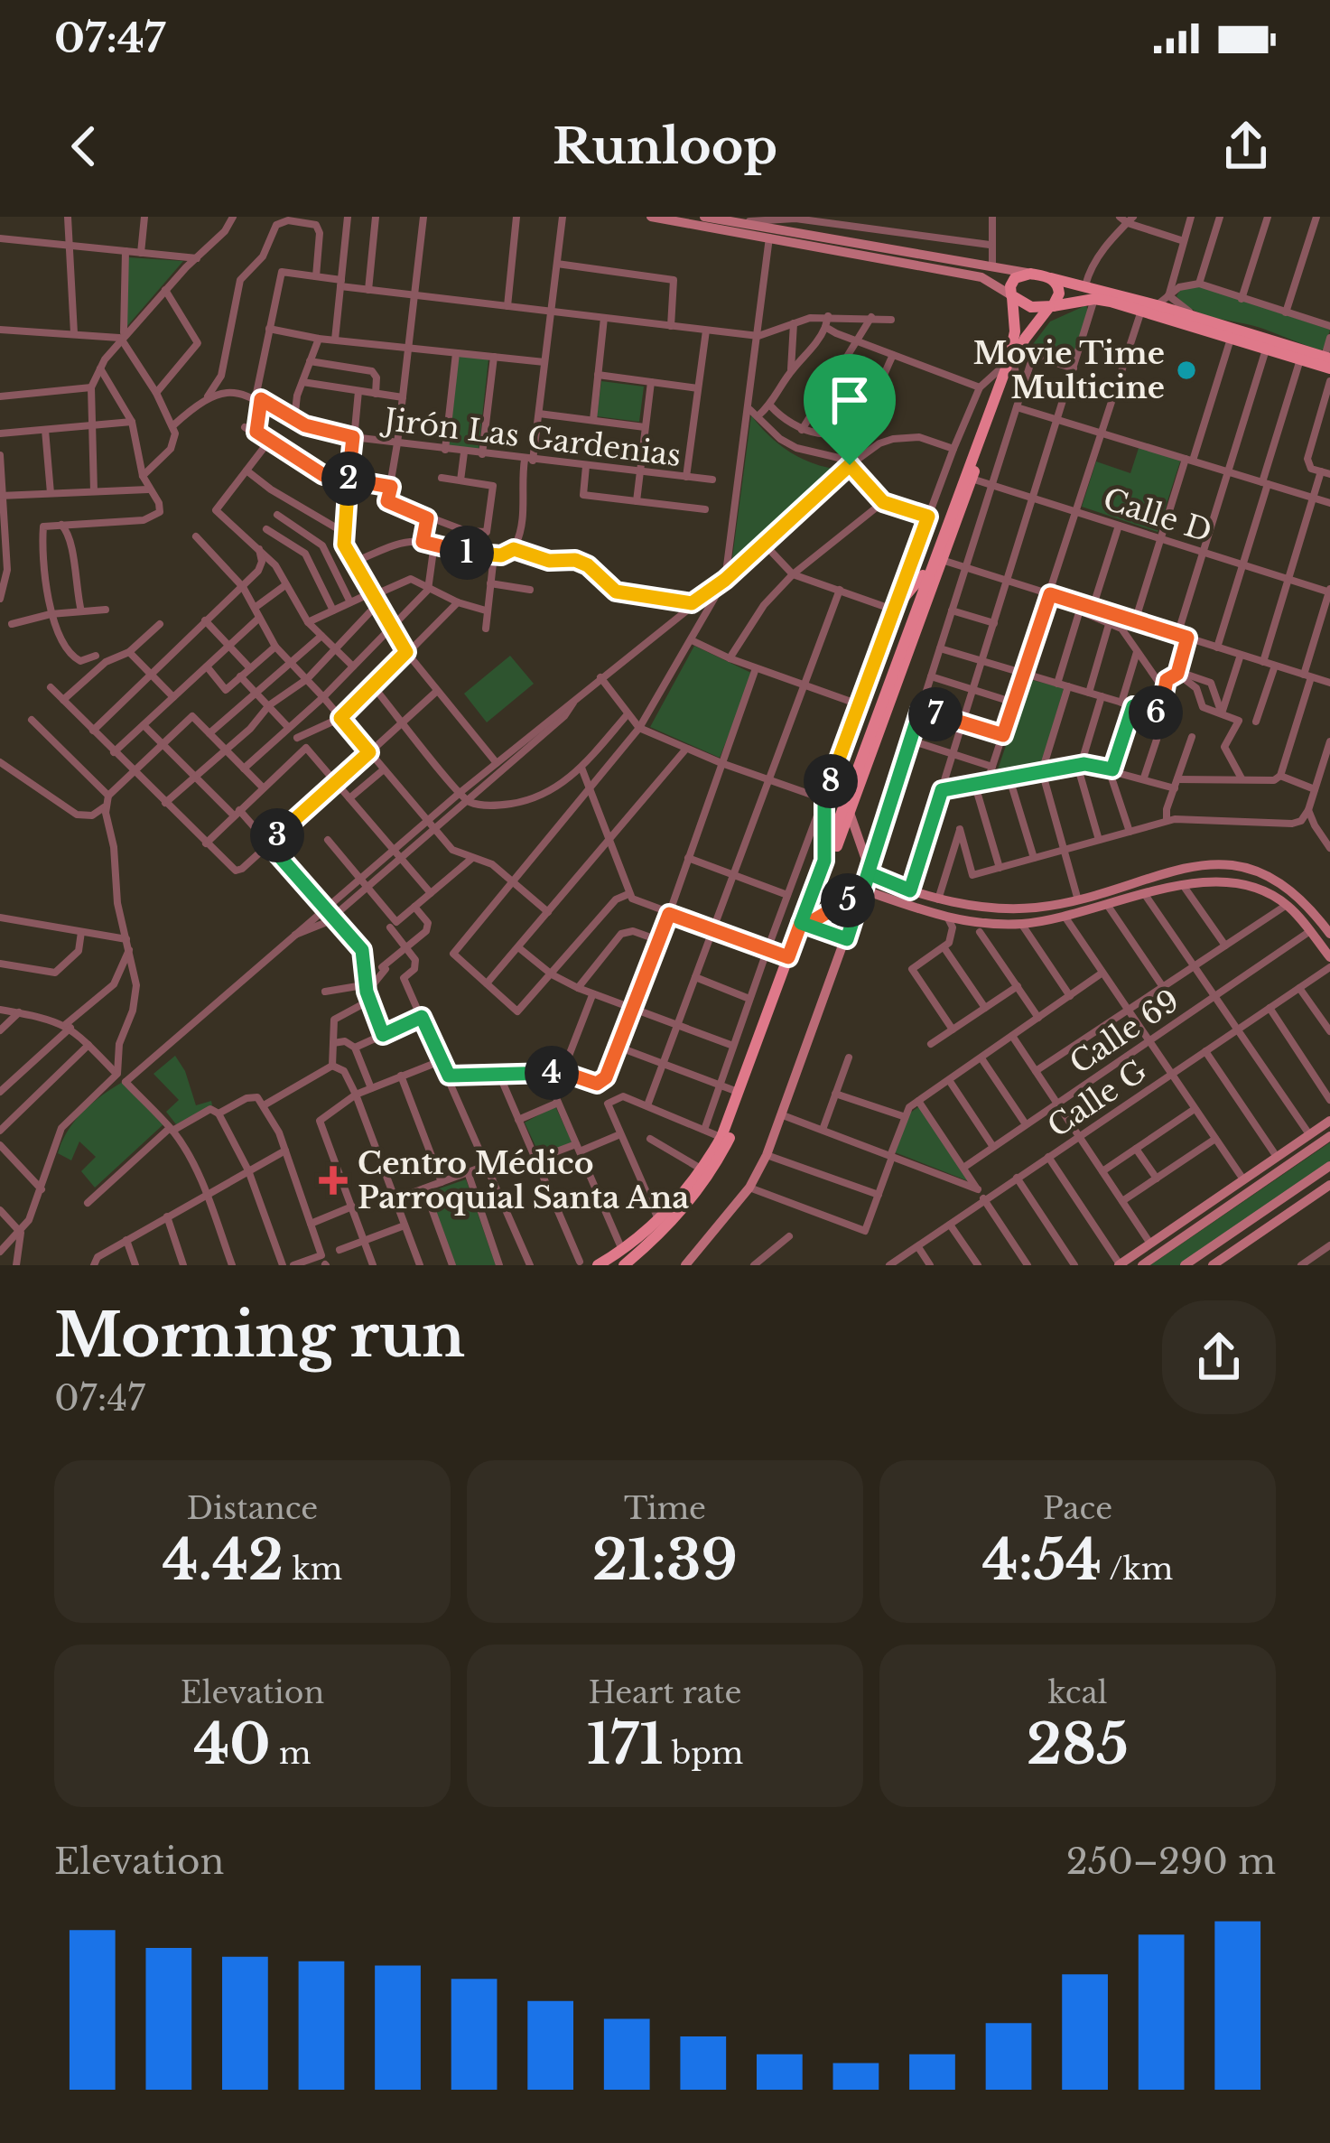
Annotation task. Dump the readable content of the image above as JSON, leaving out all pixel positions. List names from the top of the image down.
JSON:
{
  "streets": {
    "street": [
      "Jirón Las Gardenias",
      "Calle D",
      "Calle 69",
      "Calle G"
    ]
  },
  "places": {
    "other": ["Movie Time Multicine"],
    "health": ["Centro Médico Parroquial Santa Ana"]
  },
  "page": {
    "status": "07:47",
    "header": "Runloop",
    "pins": [
      "2",
      "1",
      "6",
      "7",
      "8",
      "3",
      "5",
      "4"
    ],
    "heading": ["Morning run", "07:47"],
    "stats": [
      ["Distance", "4.42 km"],
      ["Time", "21:39"],
      ["Pace", "4:54 /km"],
      ["Elevation", "40 m"],
      ["Heart rate", "171 bpm"],
      ["kcal", "285"]
    ],
    "chart": ["Elevation", "250–290 m"]
  }
}
